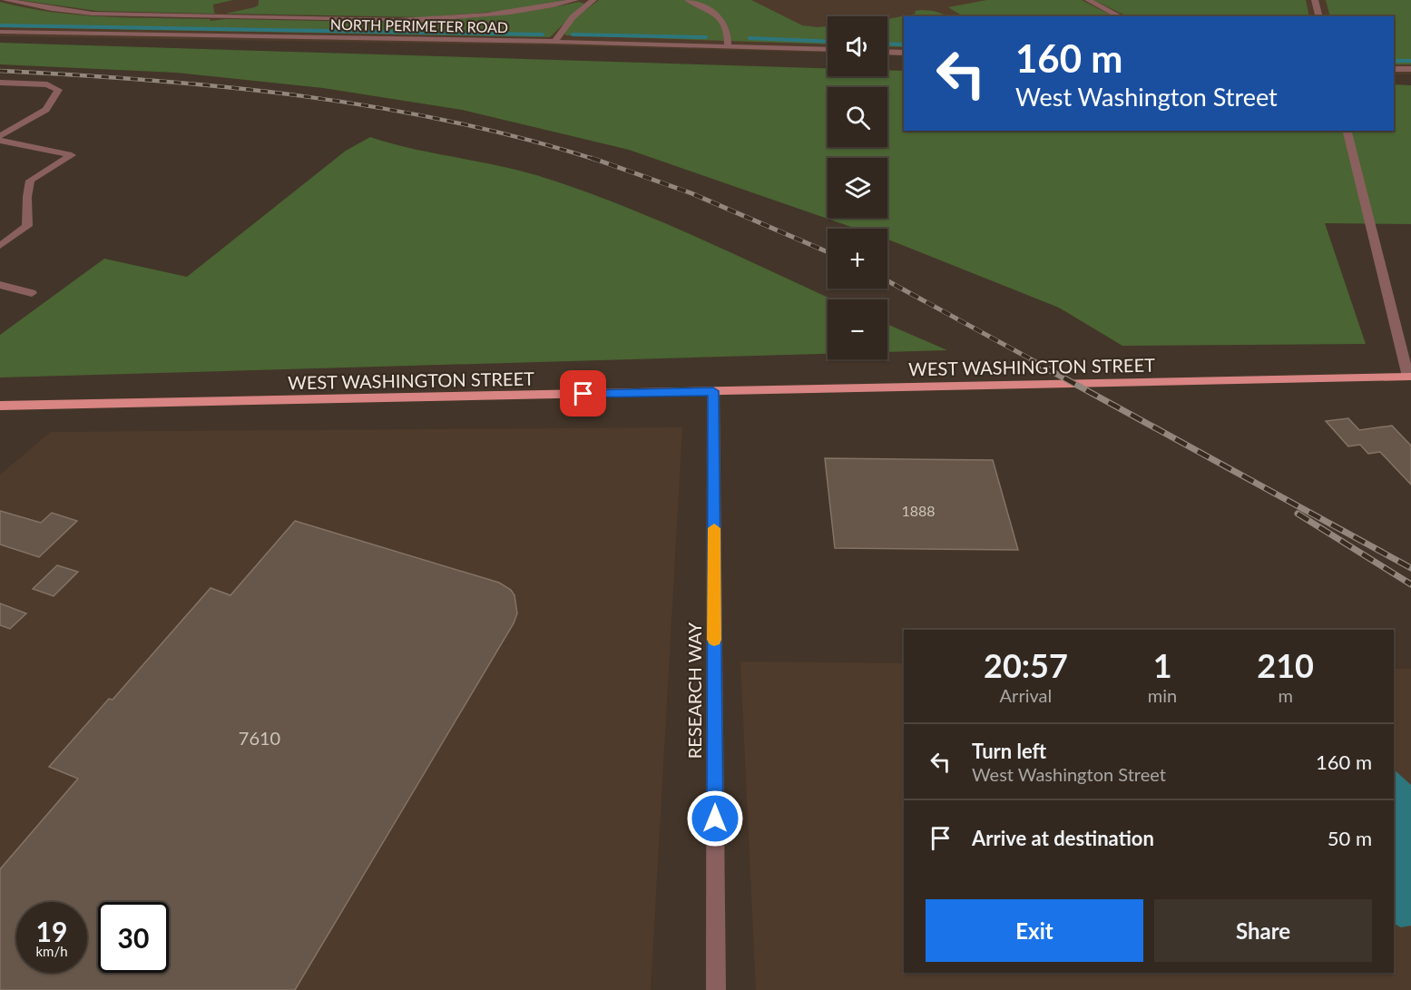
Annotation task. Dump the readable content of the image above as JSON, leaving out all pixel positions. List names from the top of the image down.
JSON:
{
  "streets": {
    "main road": ["WEST WASHINGTON STREET"],
    "street": ["NORTH PERIMETER ROAD", "RESEARCH WAY"]
  },
  "crossings": [
    ["WEST WASHINGTON STREET", "RESEARCH WAY"]
  ],
  "house_numbers": ["1888", "7610"],
  "page": {
    "map_buttons": ["+", "−"],
    "turn": ["160 m", "West Washington Street"],
    "eta": [
      "20:57",
      "Arrival",
      "1",
      "min",
      "210",
      "m"
    ],
    "list": [
      {
        "name": "Turn left",
        "note": "West Washington Street",
        "value": "160 m"
      },
      {
        "name": "Arrive at destination",
        "value": "50 m"
      }
    ],
    "buttons": ["Exit", "Share"],
    "speed": "19 km/h",
    "limit": "30"
  }
}
